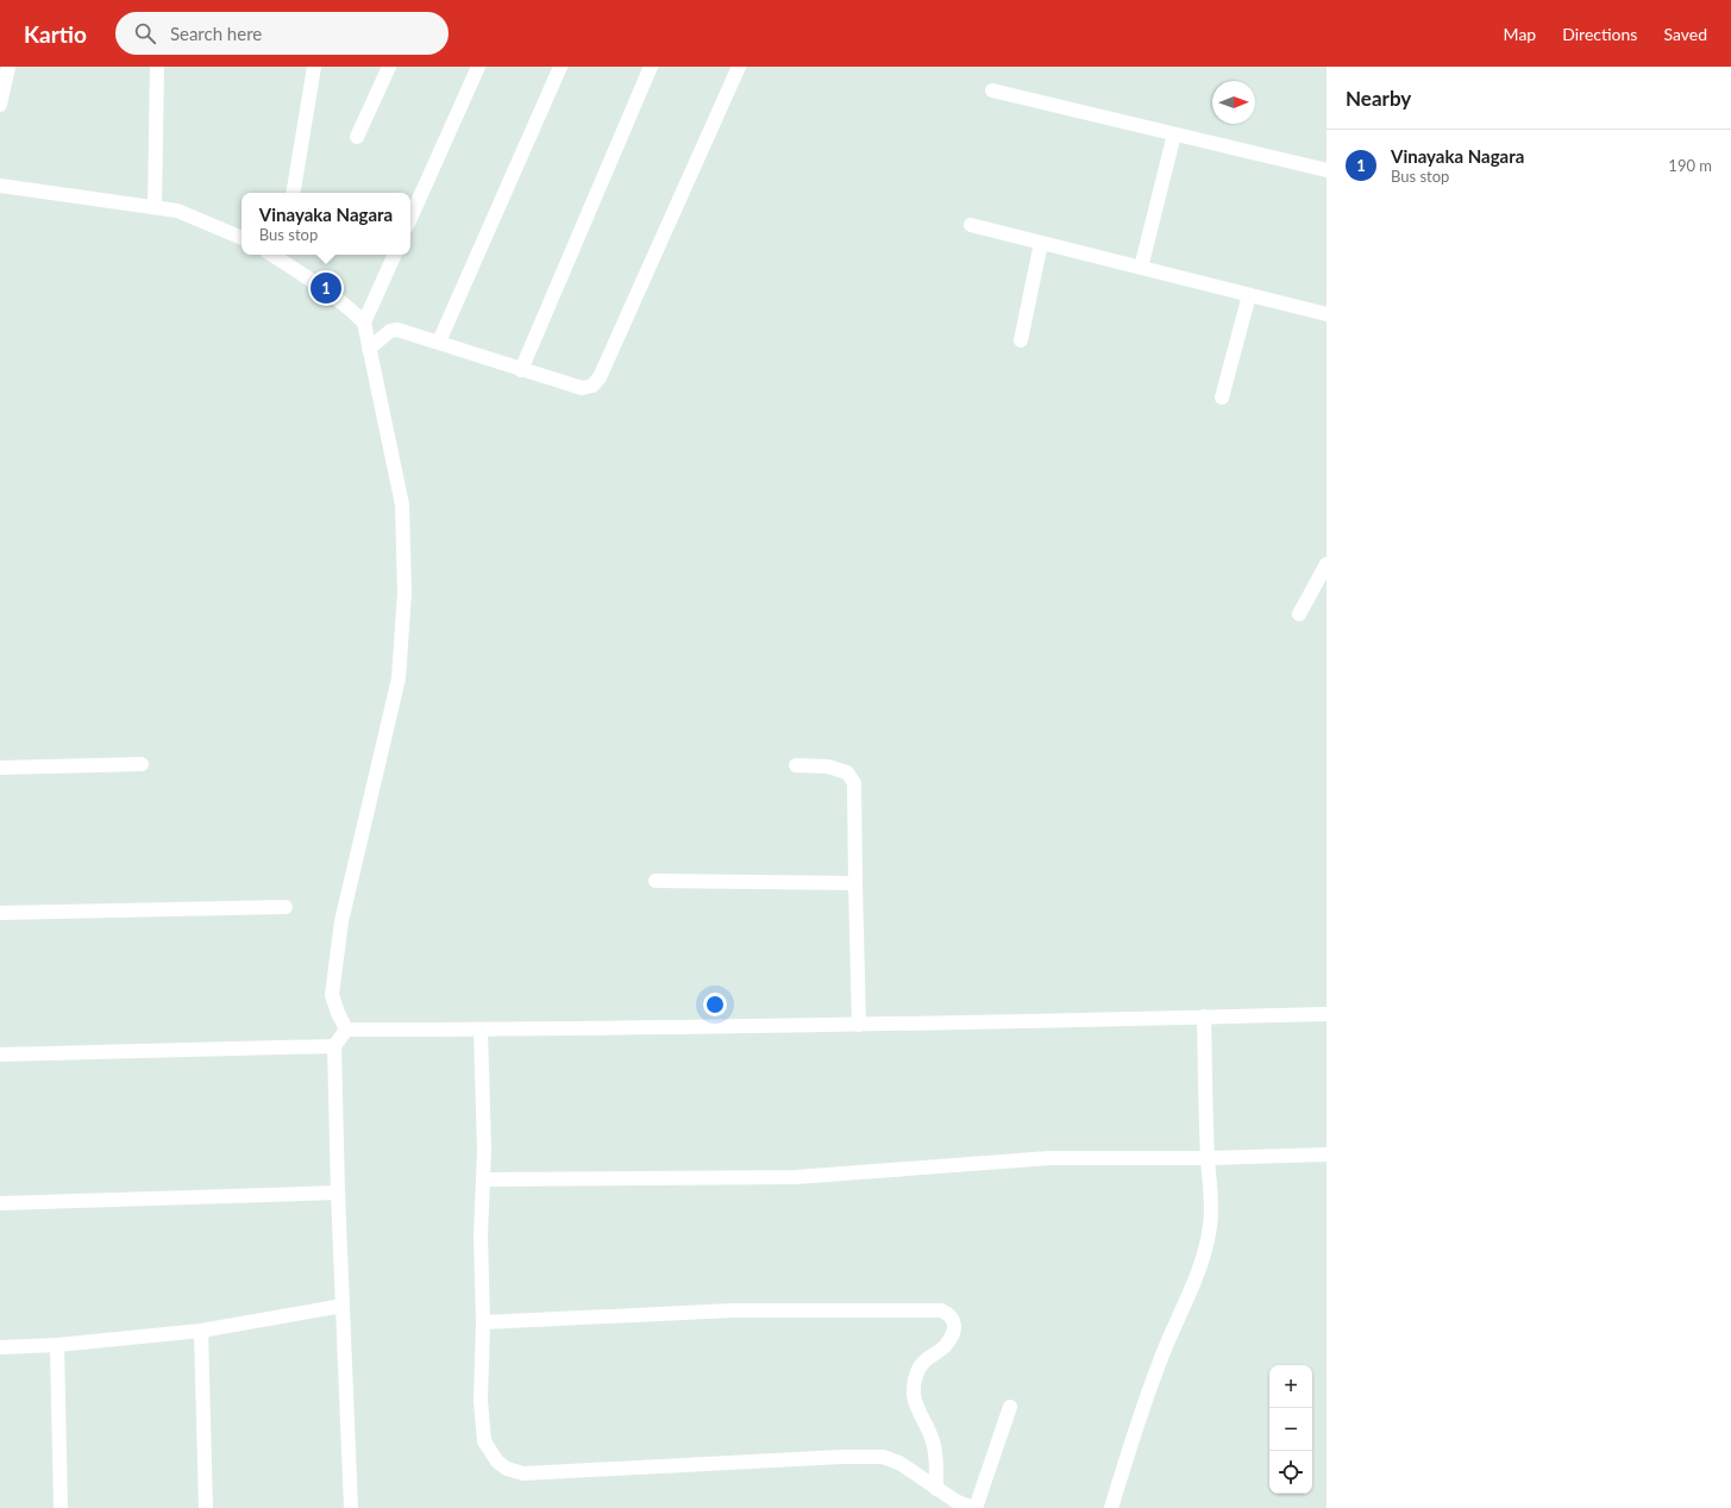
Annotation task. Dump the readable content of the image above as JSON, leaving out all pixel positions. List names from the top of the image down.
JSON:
{
  "north": "right",
  "page": {
    "header": "Kartio",
    "search": "Search here",
    "nav": ["Map", "Directions", "Saved"],
    "heading": "Nearby",
    "list": [
      {
        "mark": "1",
        "name": "Vinayaka Nagara",
        "note": "Bus stop",
        "value": "190 m"
      }
    ],
    "popup": ["Vinayaka Nagara", "Bus stop"],
    "pins": "1",
    "map_buttons": ["+", "−"]
  }
}
